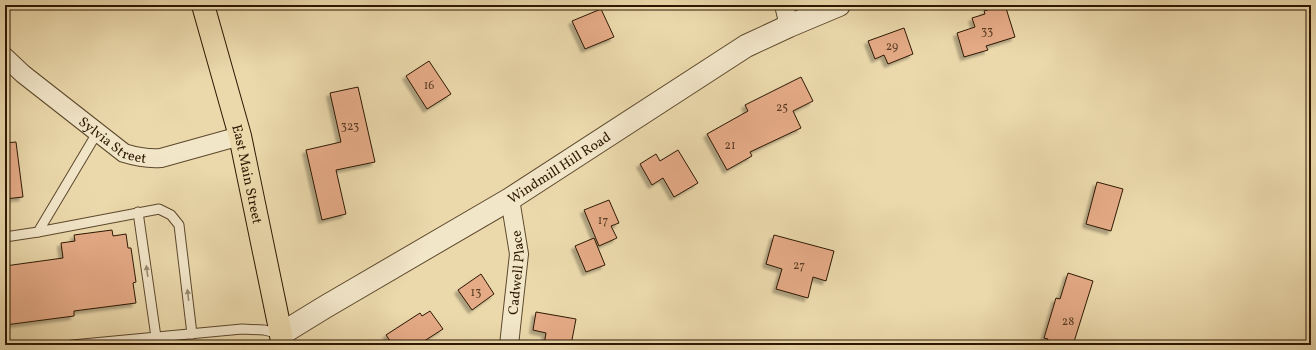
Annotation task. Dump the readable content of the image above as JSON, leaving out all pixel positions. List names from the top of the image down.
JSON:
{
  "streets": {
    "main road": ["East Main Street"],
    "street": ["Sylvia Street", "Windmill Hill Road", "Cadwell Place"]
  },
  "crossings": [
    ["Sylvia Street", "East Main Street"],
    ["Windmill Hill Road", "East Main Street"],
    ["Windmill Hill Road", "Cadwell Place"]
  ],
  "house_numbers": [
    "33",
    "29",
    "16",
    "25",
    "323",
    "21",
    "17",
    "27",
    "13",
    "28"
  ]
}
